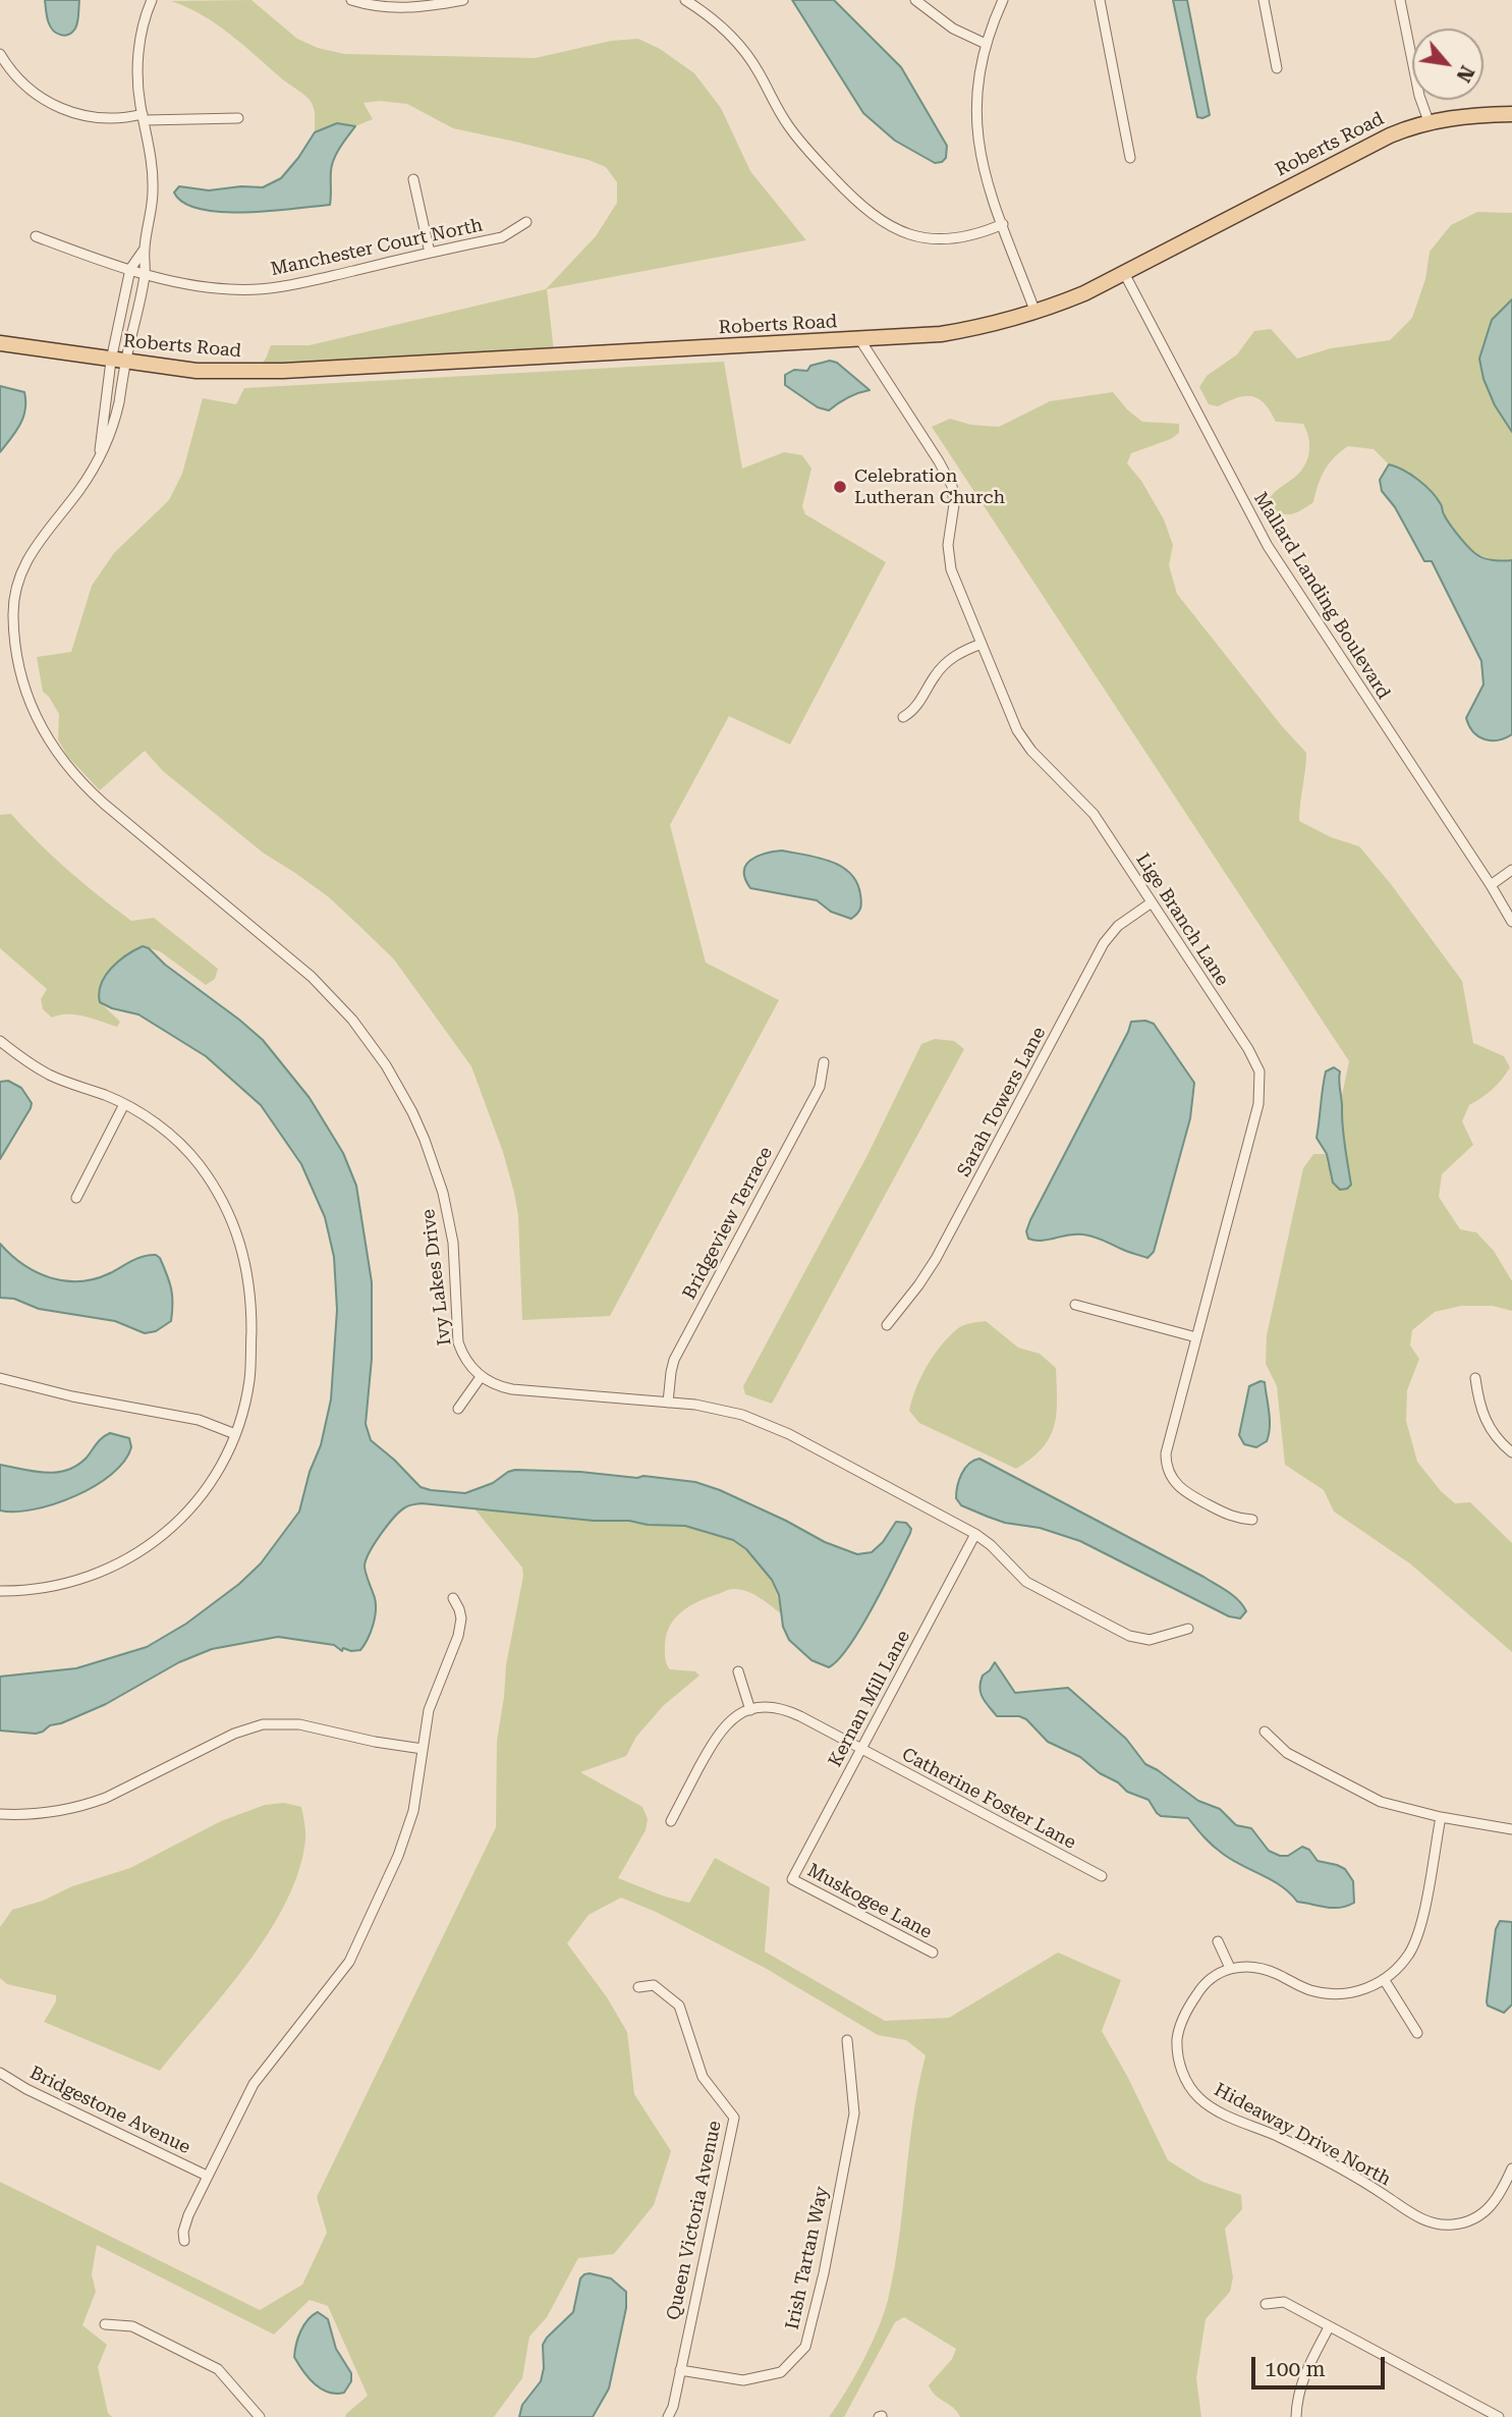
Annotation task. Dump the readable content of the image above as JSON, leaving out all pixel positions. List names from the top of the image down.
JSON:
{
  "streets": {
    "main road": ["Roberts Road"],
    "street": [
      "Manchester Court North",
      "Mallard Landing Boulevard",
      "Lige Branch Lane",
      "Sarah Towers Lane",
      "Bridgeview Terrace",
      "Ivy Lakes Drive",
      "Kernan Mill Lane",
      "Catherine Foster Lane",
      "Muskogee Lane",
      "Bridgestone Avenue",
      "Hideaway Drive North",
      "Queen Victoria Avenue",
      "Irish Tartan Way"
    ]
  },
  "crossings": [
    ["Roberts Road", "Mallard Landing Boulevard"],
    ["Roberts Road", "Lige Branch Lane"],
    ["Roberts Road", "Ivy Lakes Drive"],
    ["Lige Branch Lane", "Sarah Towers Lane"],
    ["Kernan Mill Lane", "Catherine Foster Lane"],
    ["Kernan Mill Lane", "Muskogee Lane"],
    ["Queen Victoria Avenue", "Irish Tartan Way"]
  ],
  "places": ["Celebration Lutheran Church"],
  "scale_bar": "100 m",
  "north": "bottom right"
}
